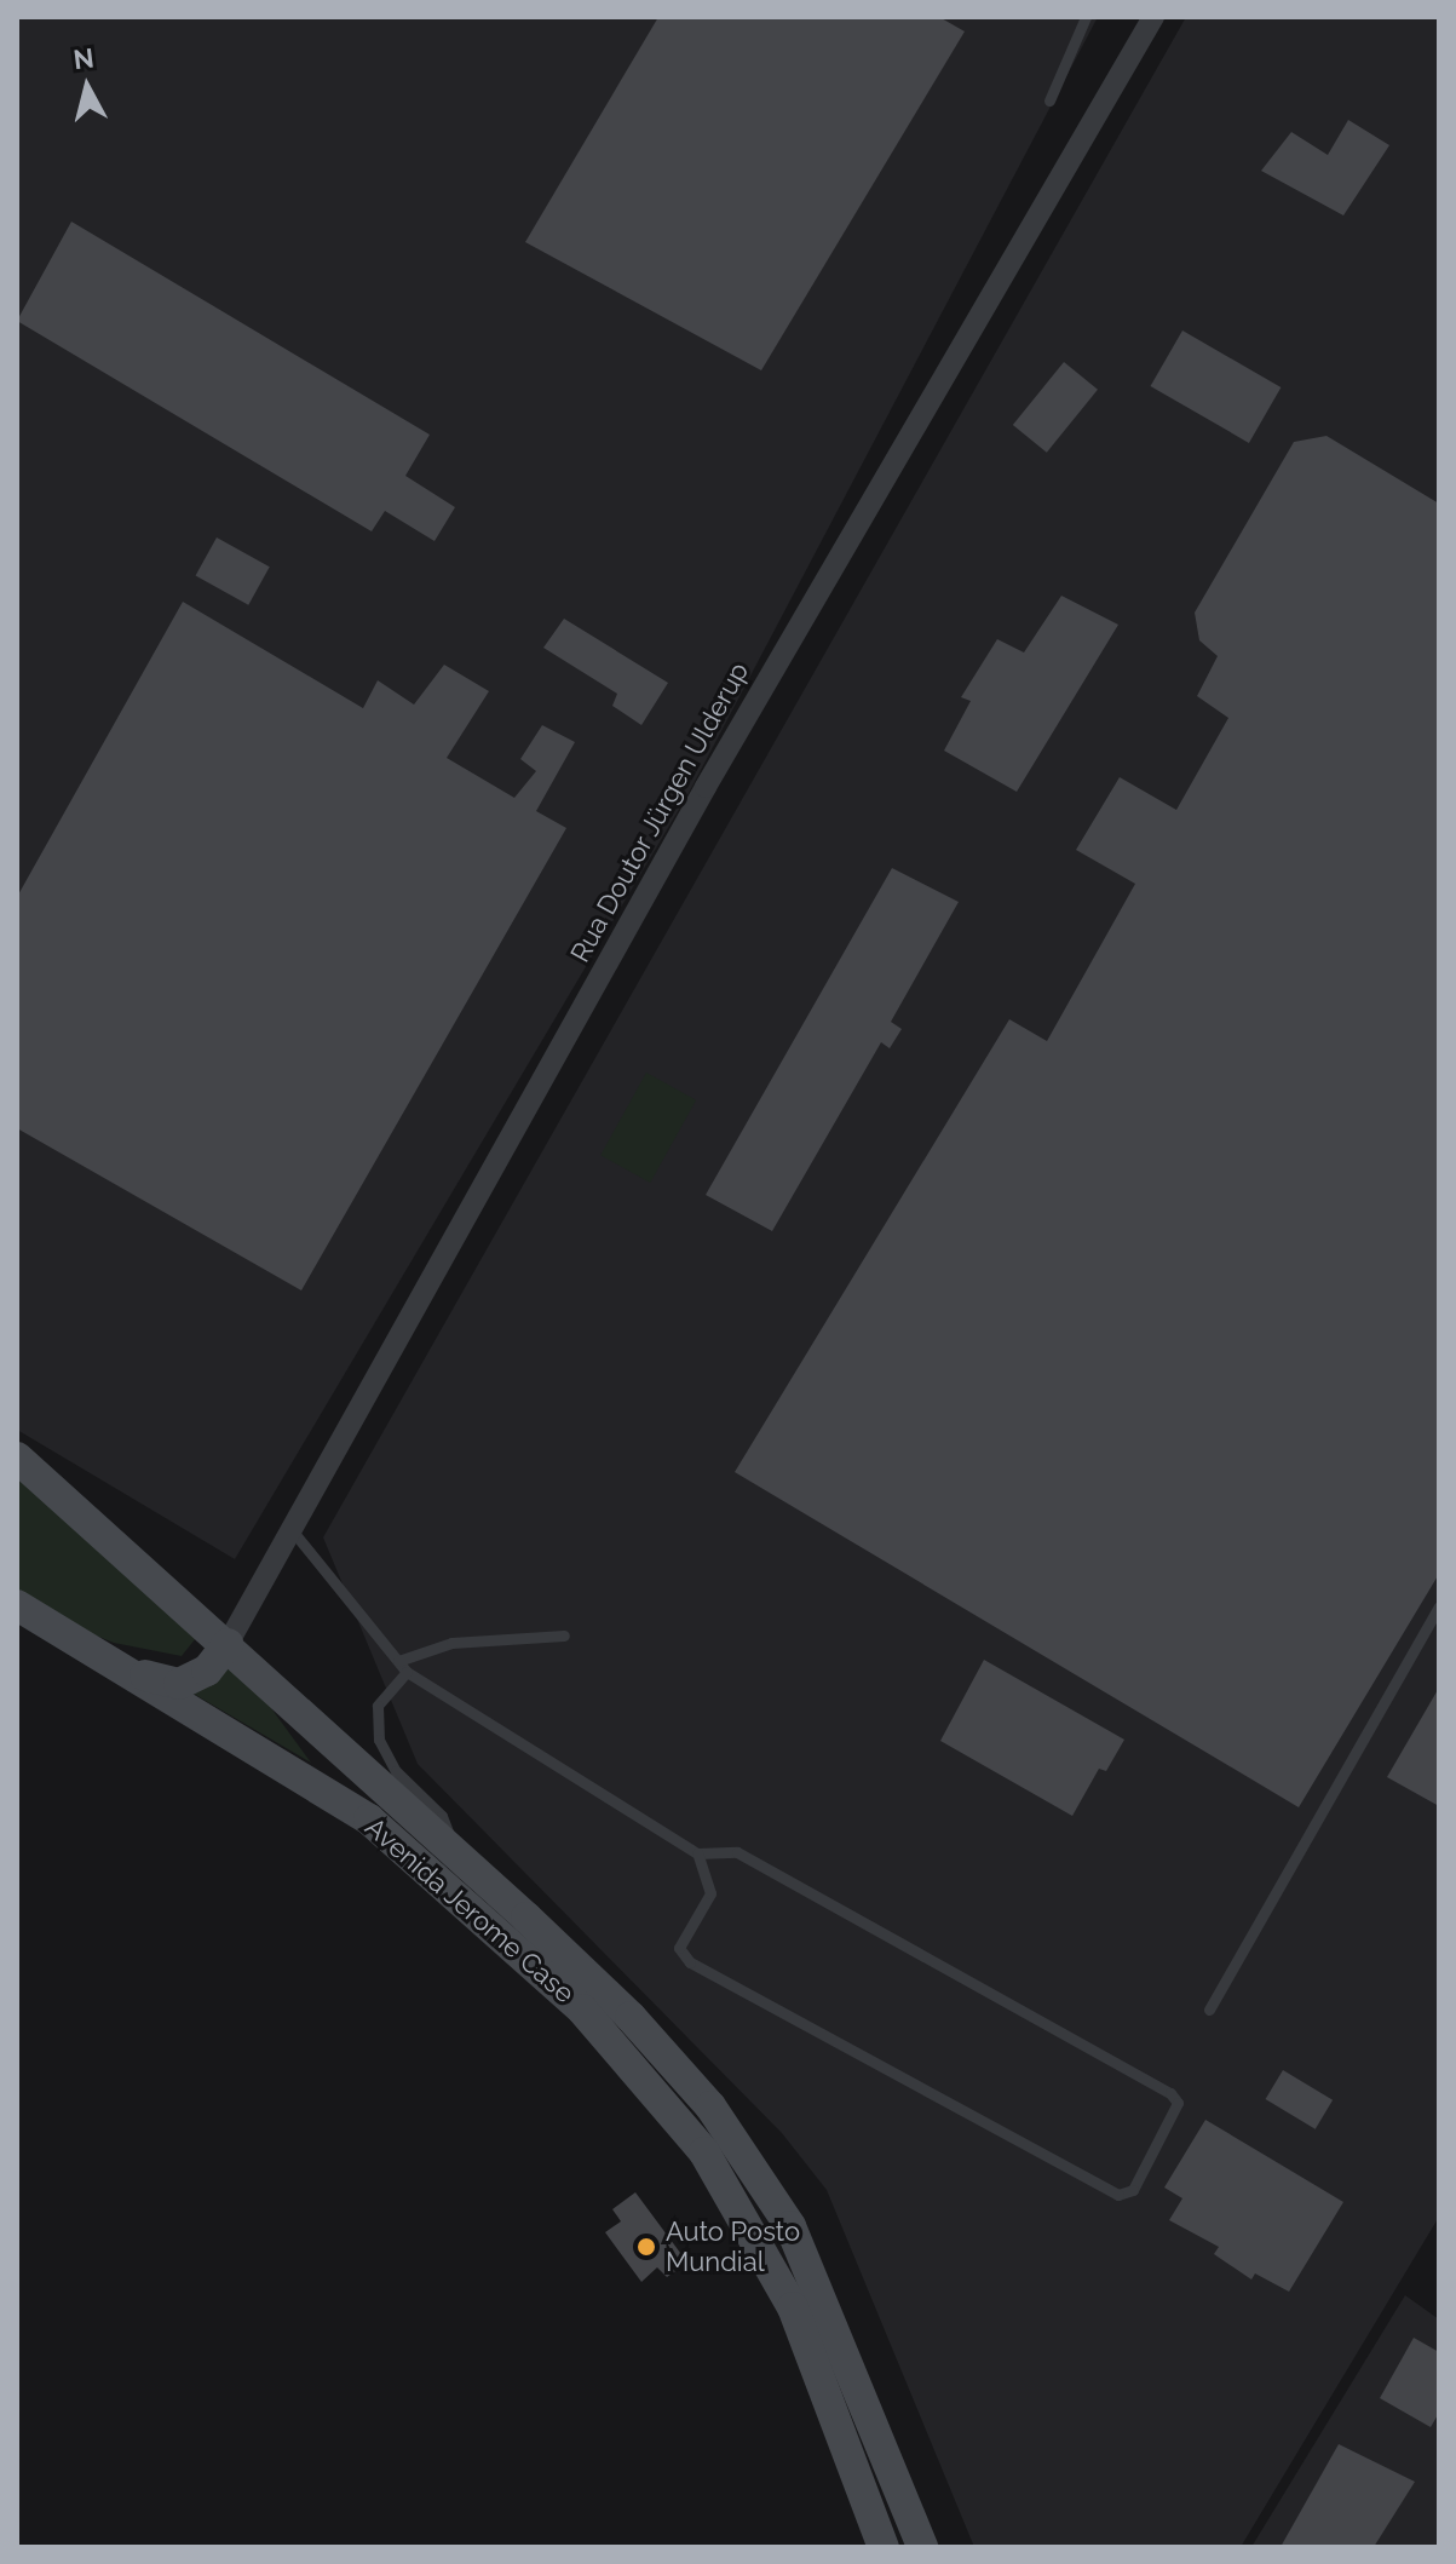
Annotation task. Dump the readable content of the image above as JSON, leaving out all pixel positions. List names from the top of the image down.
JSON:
{
  "streets": {
    "main road": ["Avenida Jerome Case"],
    "street": ["Rua Doutor Jürgen Ulderup"]
  },
  "crossings": [
    ["Rua Doutor Jürgen Ulderup", "Avenida Jerome Case"]
  ],
  "places": ["Auto Posto Mundial"],
  "north": "top"
}
